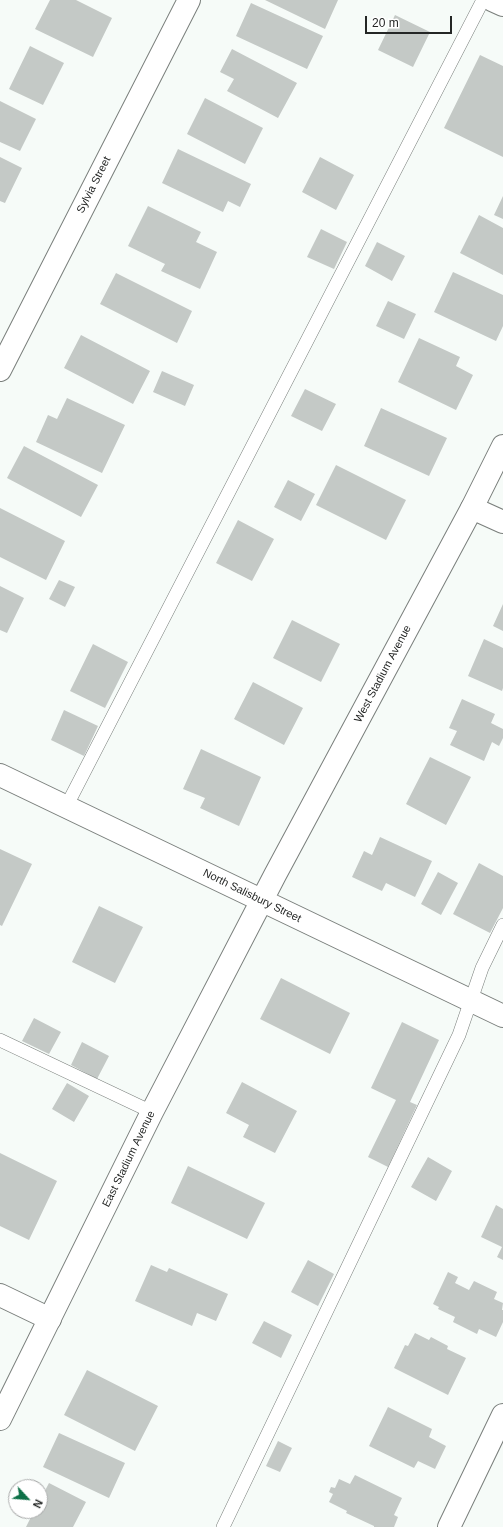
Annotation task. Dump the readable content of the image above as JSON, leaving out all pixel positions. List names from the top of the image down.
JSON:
{
  "streets": {
    "street": [
      "Sylvia Street",
      "West Stadium Avenue",
      "North Salisbury Street",
      "East Stadium Avenue"
    ]
  },
  "crossings": [
    ["West Stadium Avenue", "North Salisbury Street"],
    ["West Stadium Avenue", "East Stadium Avenue"],
    ["North Salisbury Street", "East Stadium Avenue"]
  ],
  "scale_bar": "20 m",
  "north": "bottom right"
}
